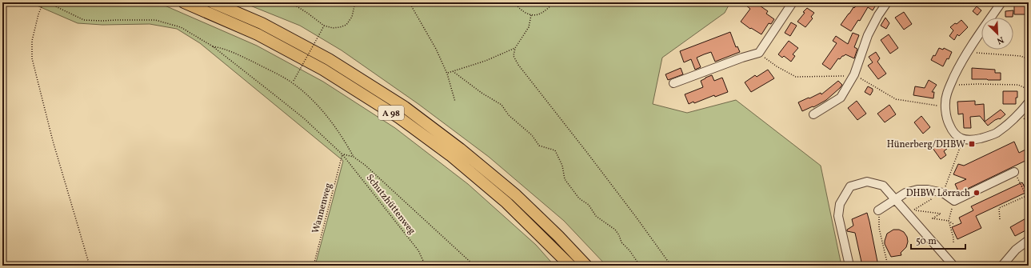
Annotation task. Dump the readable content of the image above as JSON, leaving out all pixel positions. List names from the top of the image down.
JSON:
{
  "streets": {
    "highway": ["A 98"],
    "path": ["Schutzhüttenweg", "Wannenweg"]
  },
  "crossings": [
    ["Schutzhüttenweg", "Wannenweg"]
  ],
  "places": {
    "transit": ["Hünerberg/DHBW"],
    "other": ["DHBW Lörrach"]
  },
  "scale_bar": "50 m",
  "north": "bottom right"
}
